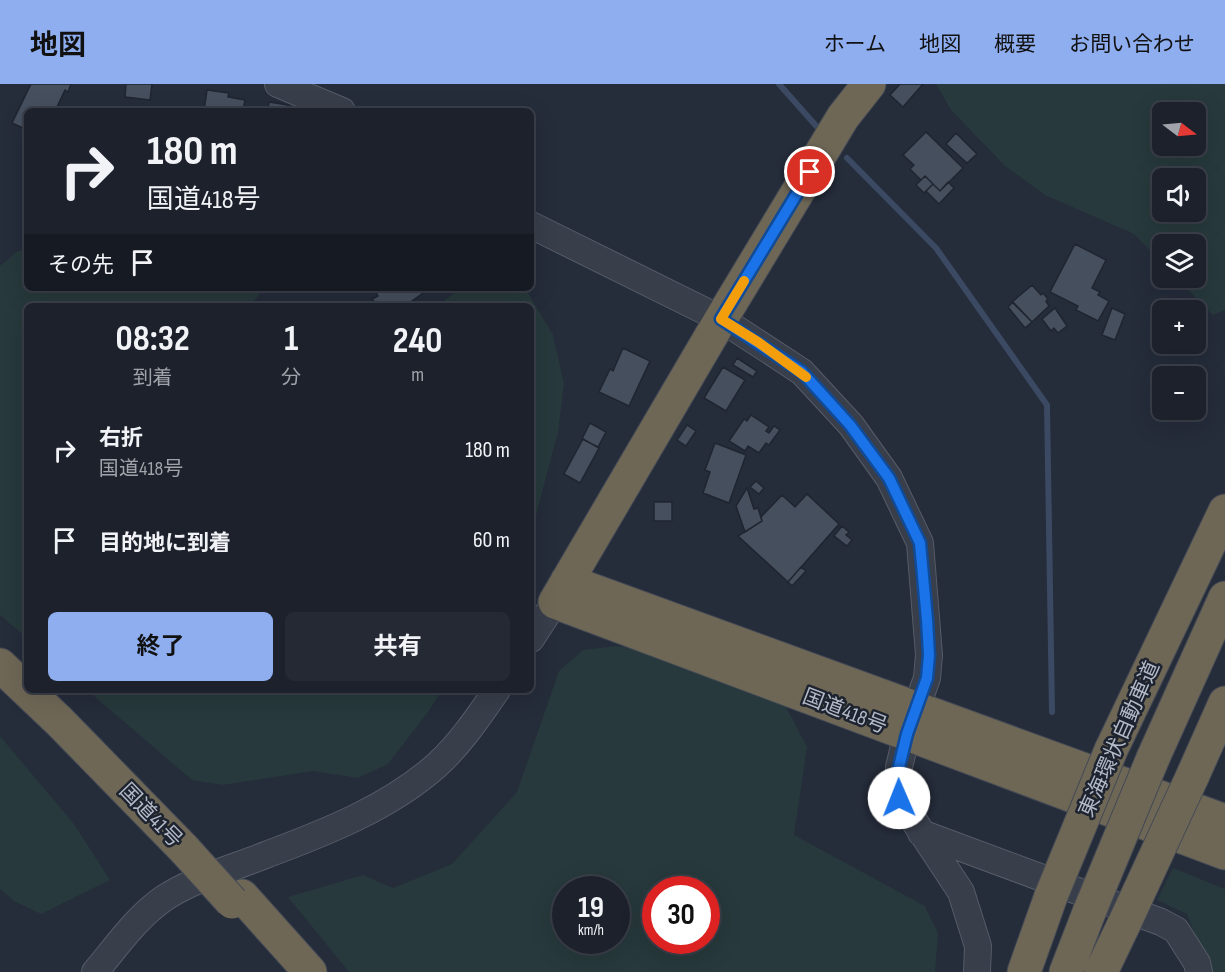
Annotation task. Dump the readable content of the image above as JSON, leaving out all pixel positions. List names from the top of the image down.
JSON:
{
  "streets": {
    "highway": ["国道418号", "東海環状自動車道", "国道41号"]
  },
  "north": "right",
  "page": {
    "header": "地図",
    "nav": [
      "ホーム",
      "地図",
      "概要",
      "お問い合わせ"
    ],
    "map_buttons": ["+", "−"],
    "turn": ["180 m", "国道418号"],
    "then": "その先",
    "eta": [
      "08:32",
      "到着",
      "1",
      "分",
      "240",
      "m"
    ],
    "list": [
      {
        "name": "右折",
        "note": "国道418号",
        "value": "180 m"
      },
      {
        "name": "目的地に到着",
        "value": "60 m"
      }
    ],
    "buttons": ["終了", "共有"],
    "speed": "19 km/h",
    "limit": "30"
  }
}
